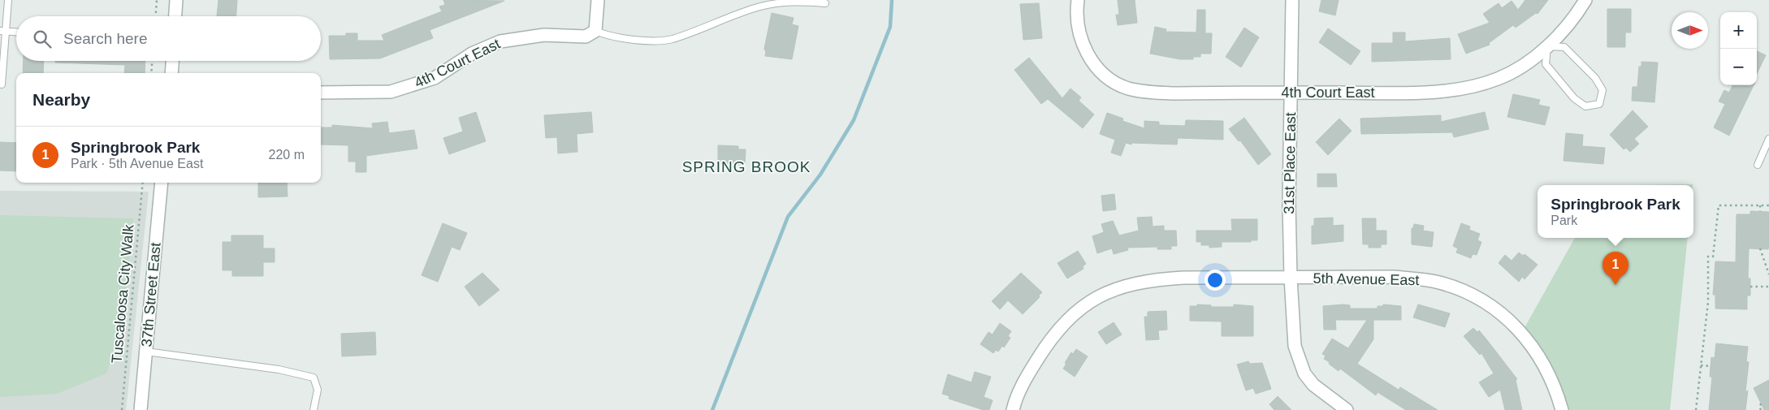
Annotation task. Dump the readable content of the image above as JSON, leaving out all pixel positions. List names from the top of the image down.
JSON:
{
  "streets": {
    "street": [
      "4th Court East",
      "31st Place East",
      "5th Avenue East",
      "37th Street East"
    ],
    "path": ["Tuscaloosa City Walk"]
  },
  "crossings": [
    ["4th Court East", "31st Place East"],
    ["31st Place East", "5th Avenue East"]
  ],
  "districts": ["SPRING BROOK"],
  "north": "right",
  "page": {
    "map_buttons": ["+", "−"],
    "search": "Search here",
    "heading": "Nearby",
    "list": [
      {
        "mark": "1",
        "name": "Springbrook Park",
        "note": "Park · 5th Avenue East",
        "value": "220 m"
      }
    ],
    "popup": ["Springbrook Park", "Park"],
    "pins": "1"
  }
}
